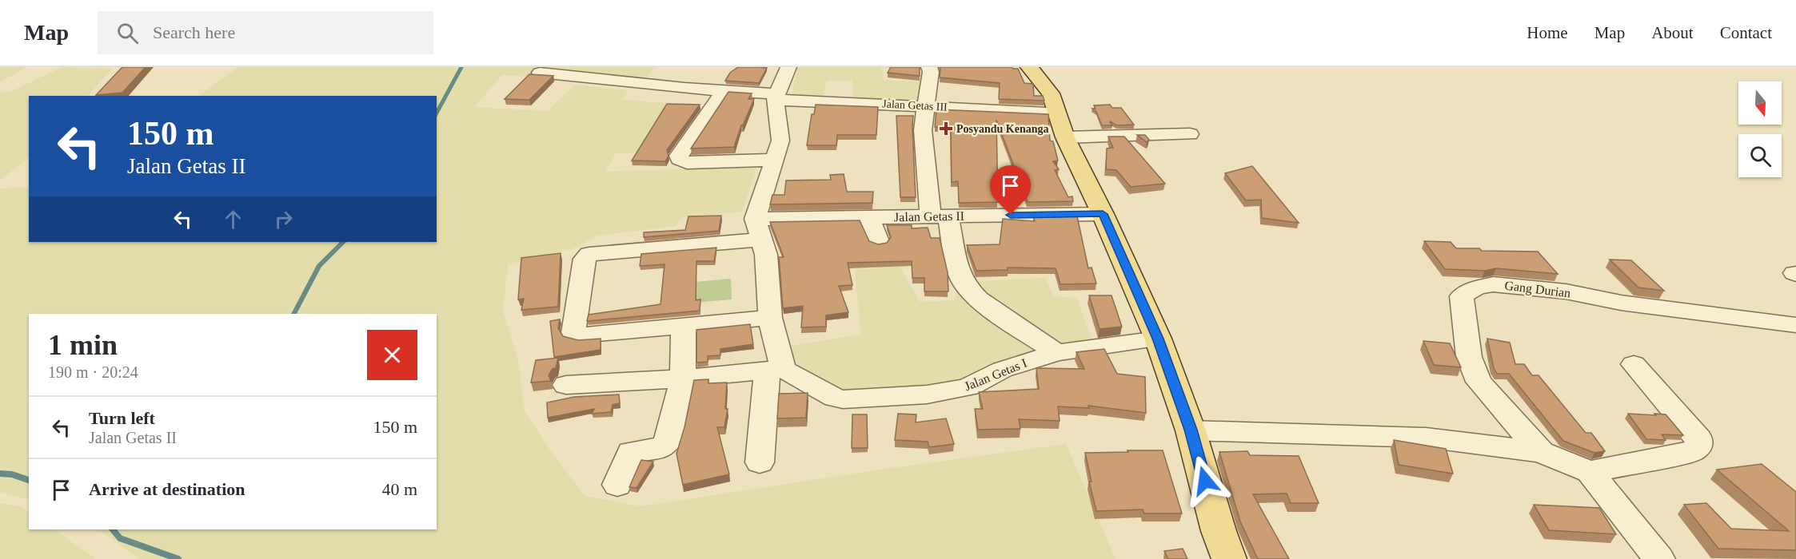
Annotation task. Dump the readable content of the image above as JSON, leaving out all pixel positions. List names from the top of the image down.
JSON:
{
  "streets": {
    "street": [
      "Jalan Getas III",
      "Jalan Getas II",
      "Gang Durian",
      "Jalan Getas I"
    ]
  },
  "places": {
    "health": ["Posyandu Kenanga"]
  },
  "north": "bottom",
  "page": {
    "header": "Map",
    "search": "Search here",
    "nav": [
      "Home",
      "Map",
      "About",
      "Contact"
    ],
    "turn": ["150 m", "Jalan Getas II"],
    "heading": ["1 min", "190 m · 20:24"],
    "list": [
      {
        "name": "Turn left",
        "note": "Jalan Getas II",
        "value": "150 m"
      },
      {
        "name": "Arrive at destination",
        "value": "40 m"
      }
    ]
  }
}
